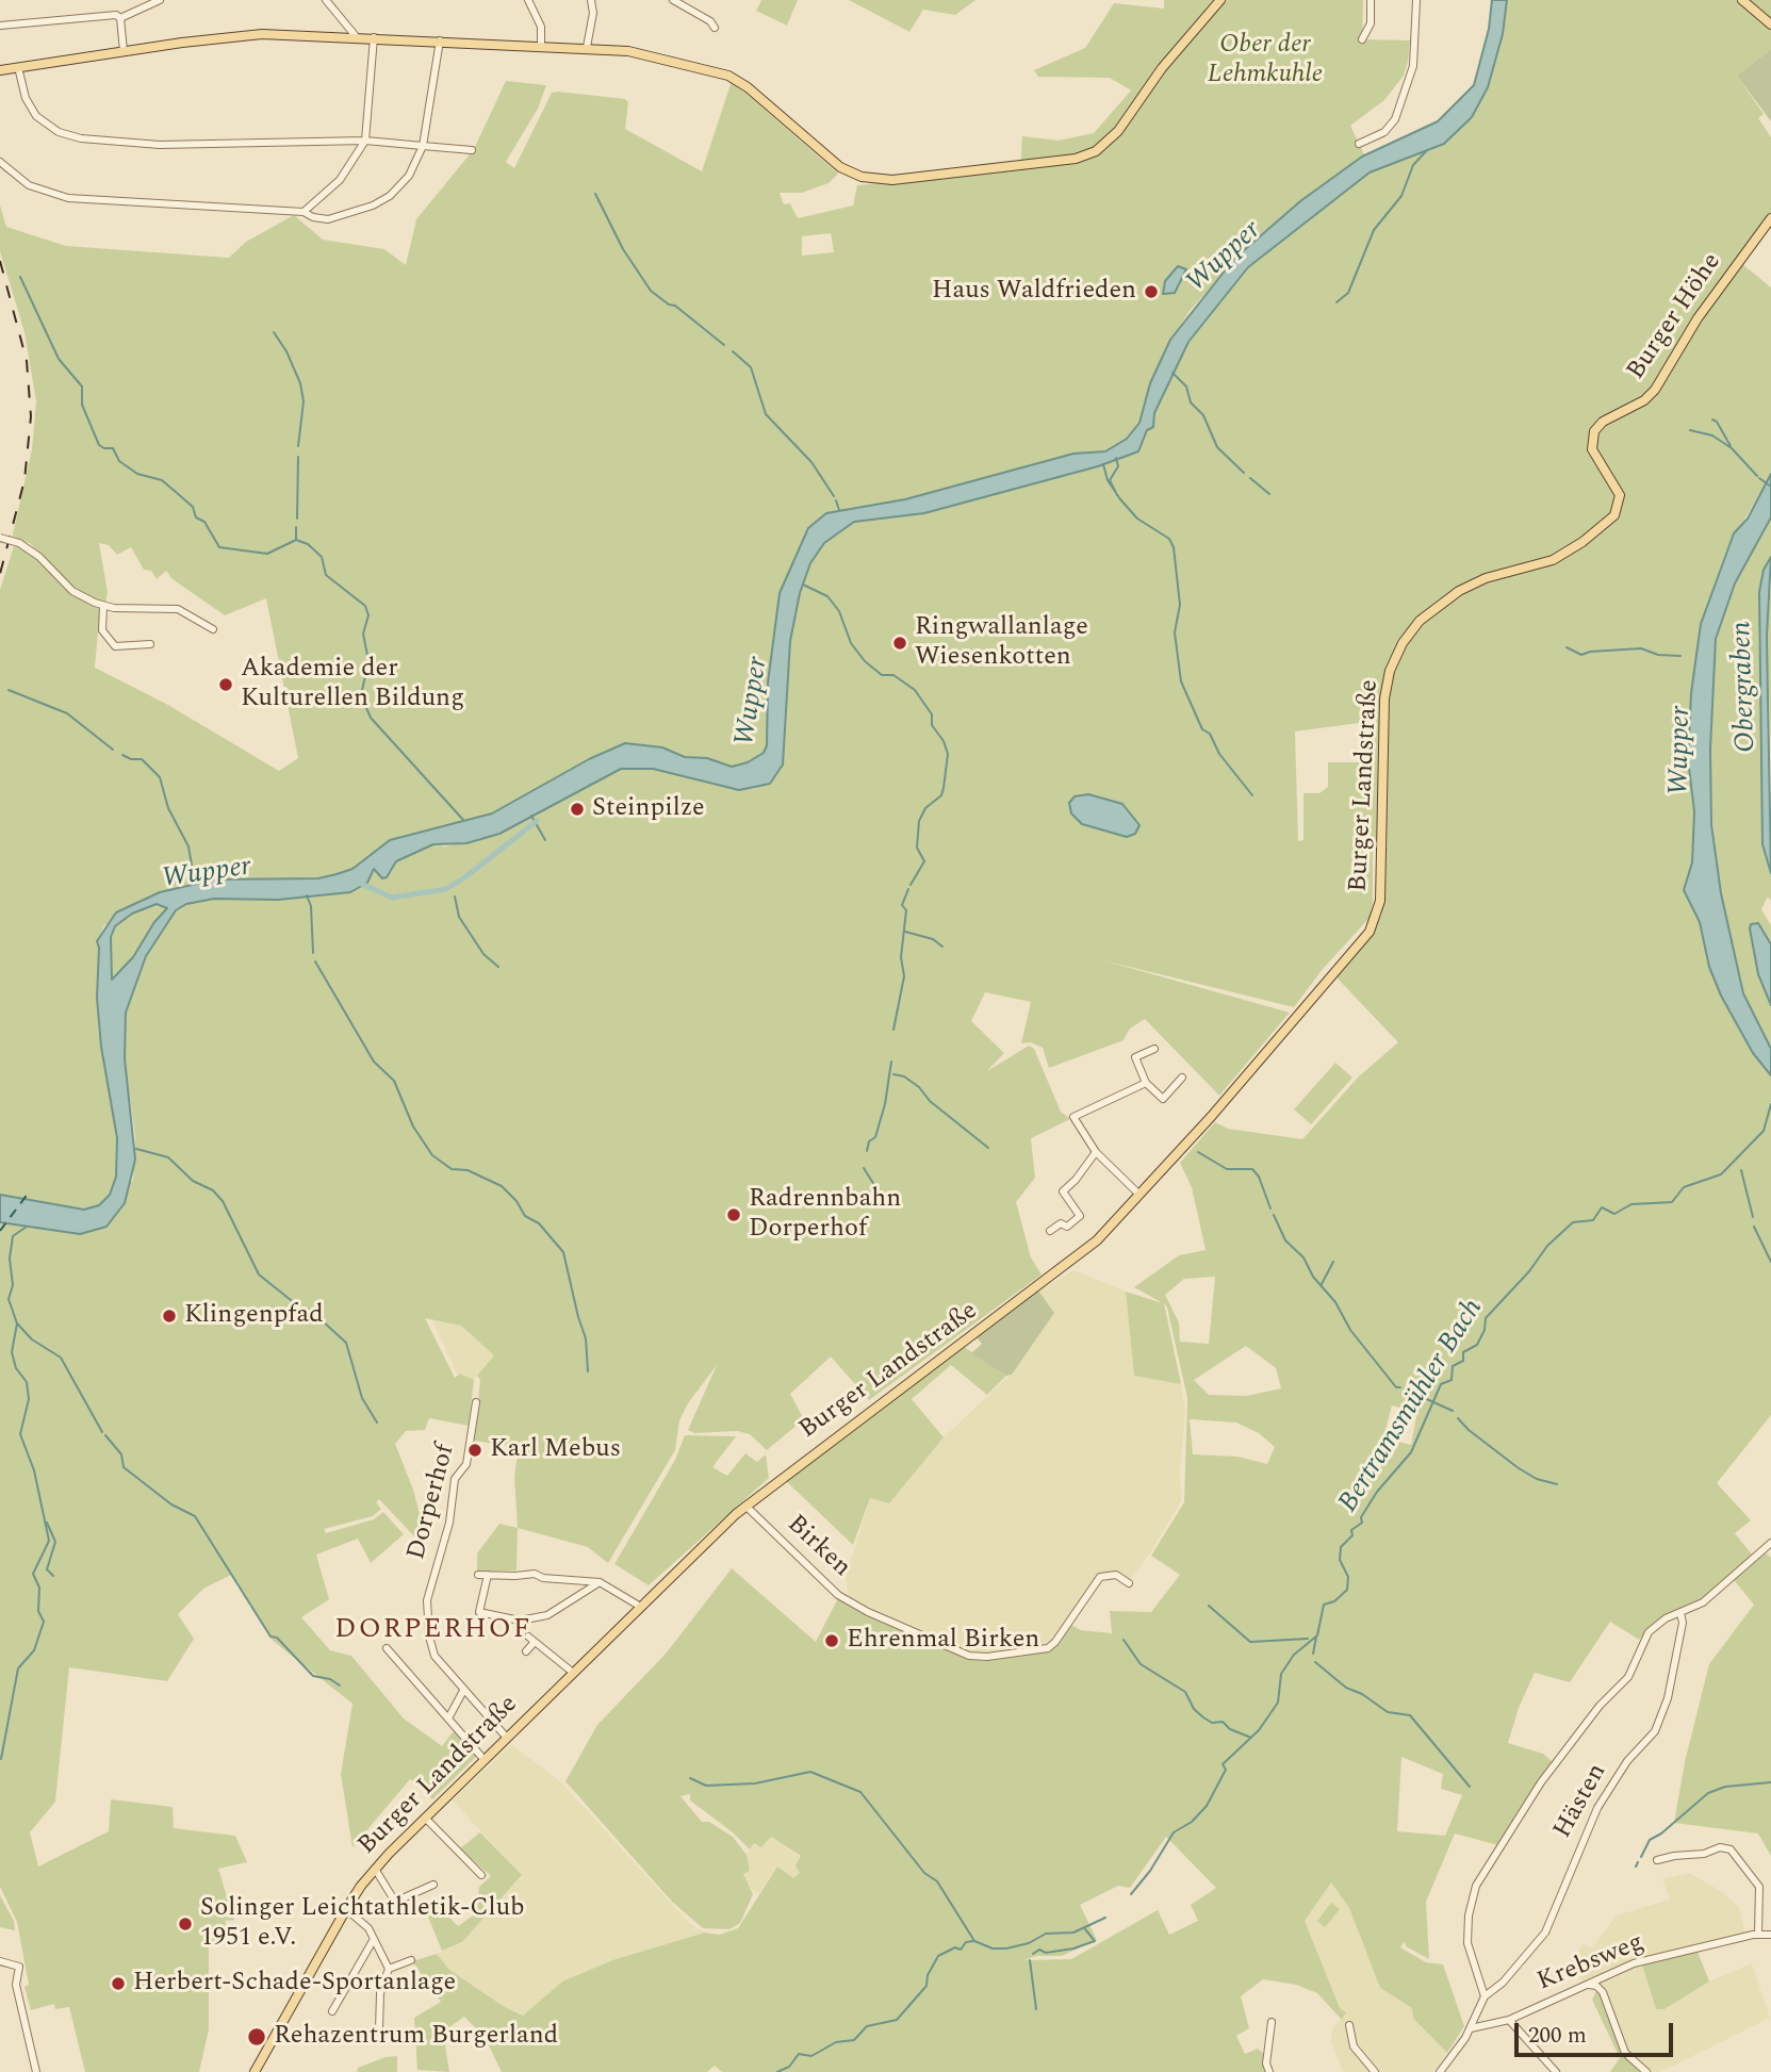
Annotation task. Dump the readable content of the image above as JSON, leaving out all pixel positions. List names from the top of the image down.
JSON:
{
  "streets": {
    "main road": ["Burger Höhe", "Burger Landstraße"],
    "street": [
      "Dorperhof",
      "Birken",
      "Hästen",
      "Krebsweg"
    ]
  },
  "crossings": [
    ["Burger Höhe", "Burger Landstraße"],
    ["Burger Landstraße", "Dorperhof"],
    ["Burger Landstraße", "Birken"]
  ],
  "districts": ["DORPERHOF"],
  "water": ["Wupper", "Obergraben", "Bertramsmühler Bach"],
  "parks": ["Ober der Lehmkuhle"],
  "places": [
    "Haus Waldfrieden",
    "Ringwallanlage Wiesenkotten",
    "Akademie der Kulturellen Bildung",
    "Steinpilze",
    "Radrennbahn Dorperhof",
    "Klingenpfad",
    "Karl Mebus",
    "Ehrenmal Birken",
    "Solinger Leichtathletik-Club 1951 e.V.",
    "Herbert-Schade-Sportanlage",
    "Rehazentrum Burgerland"
  ],
  "scale_bar": "200 m"
}
